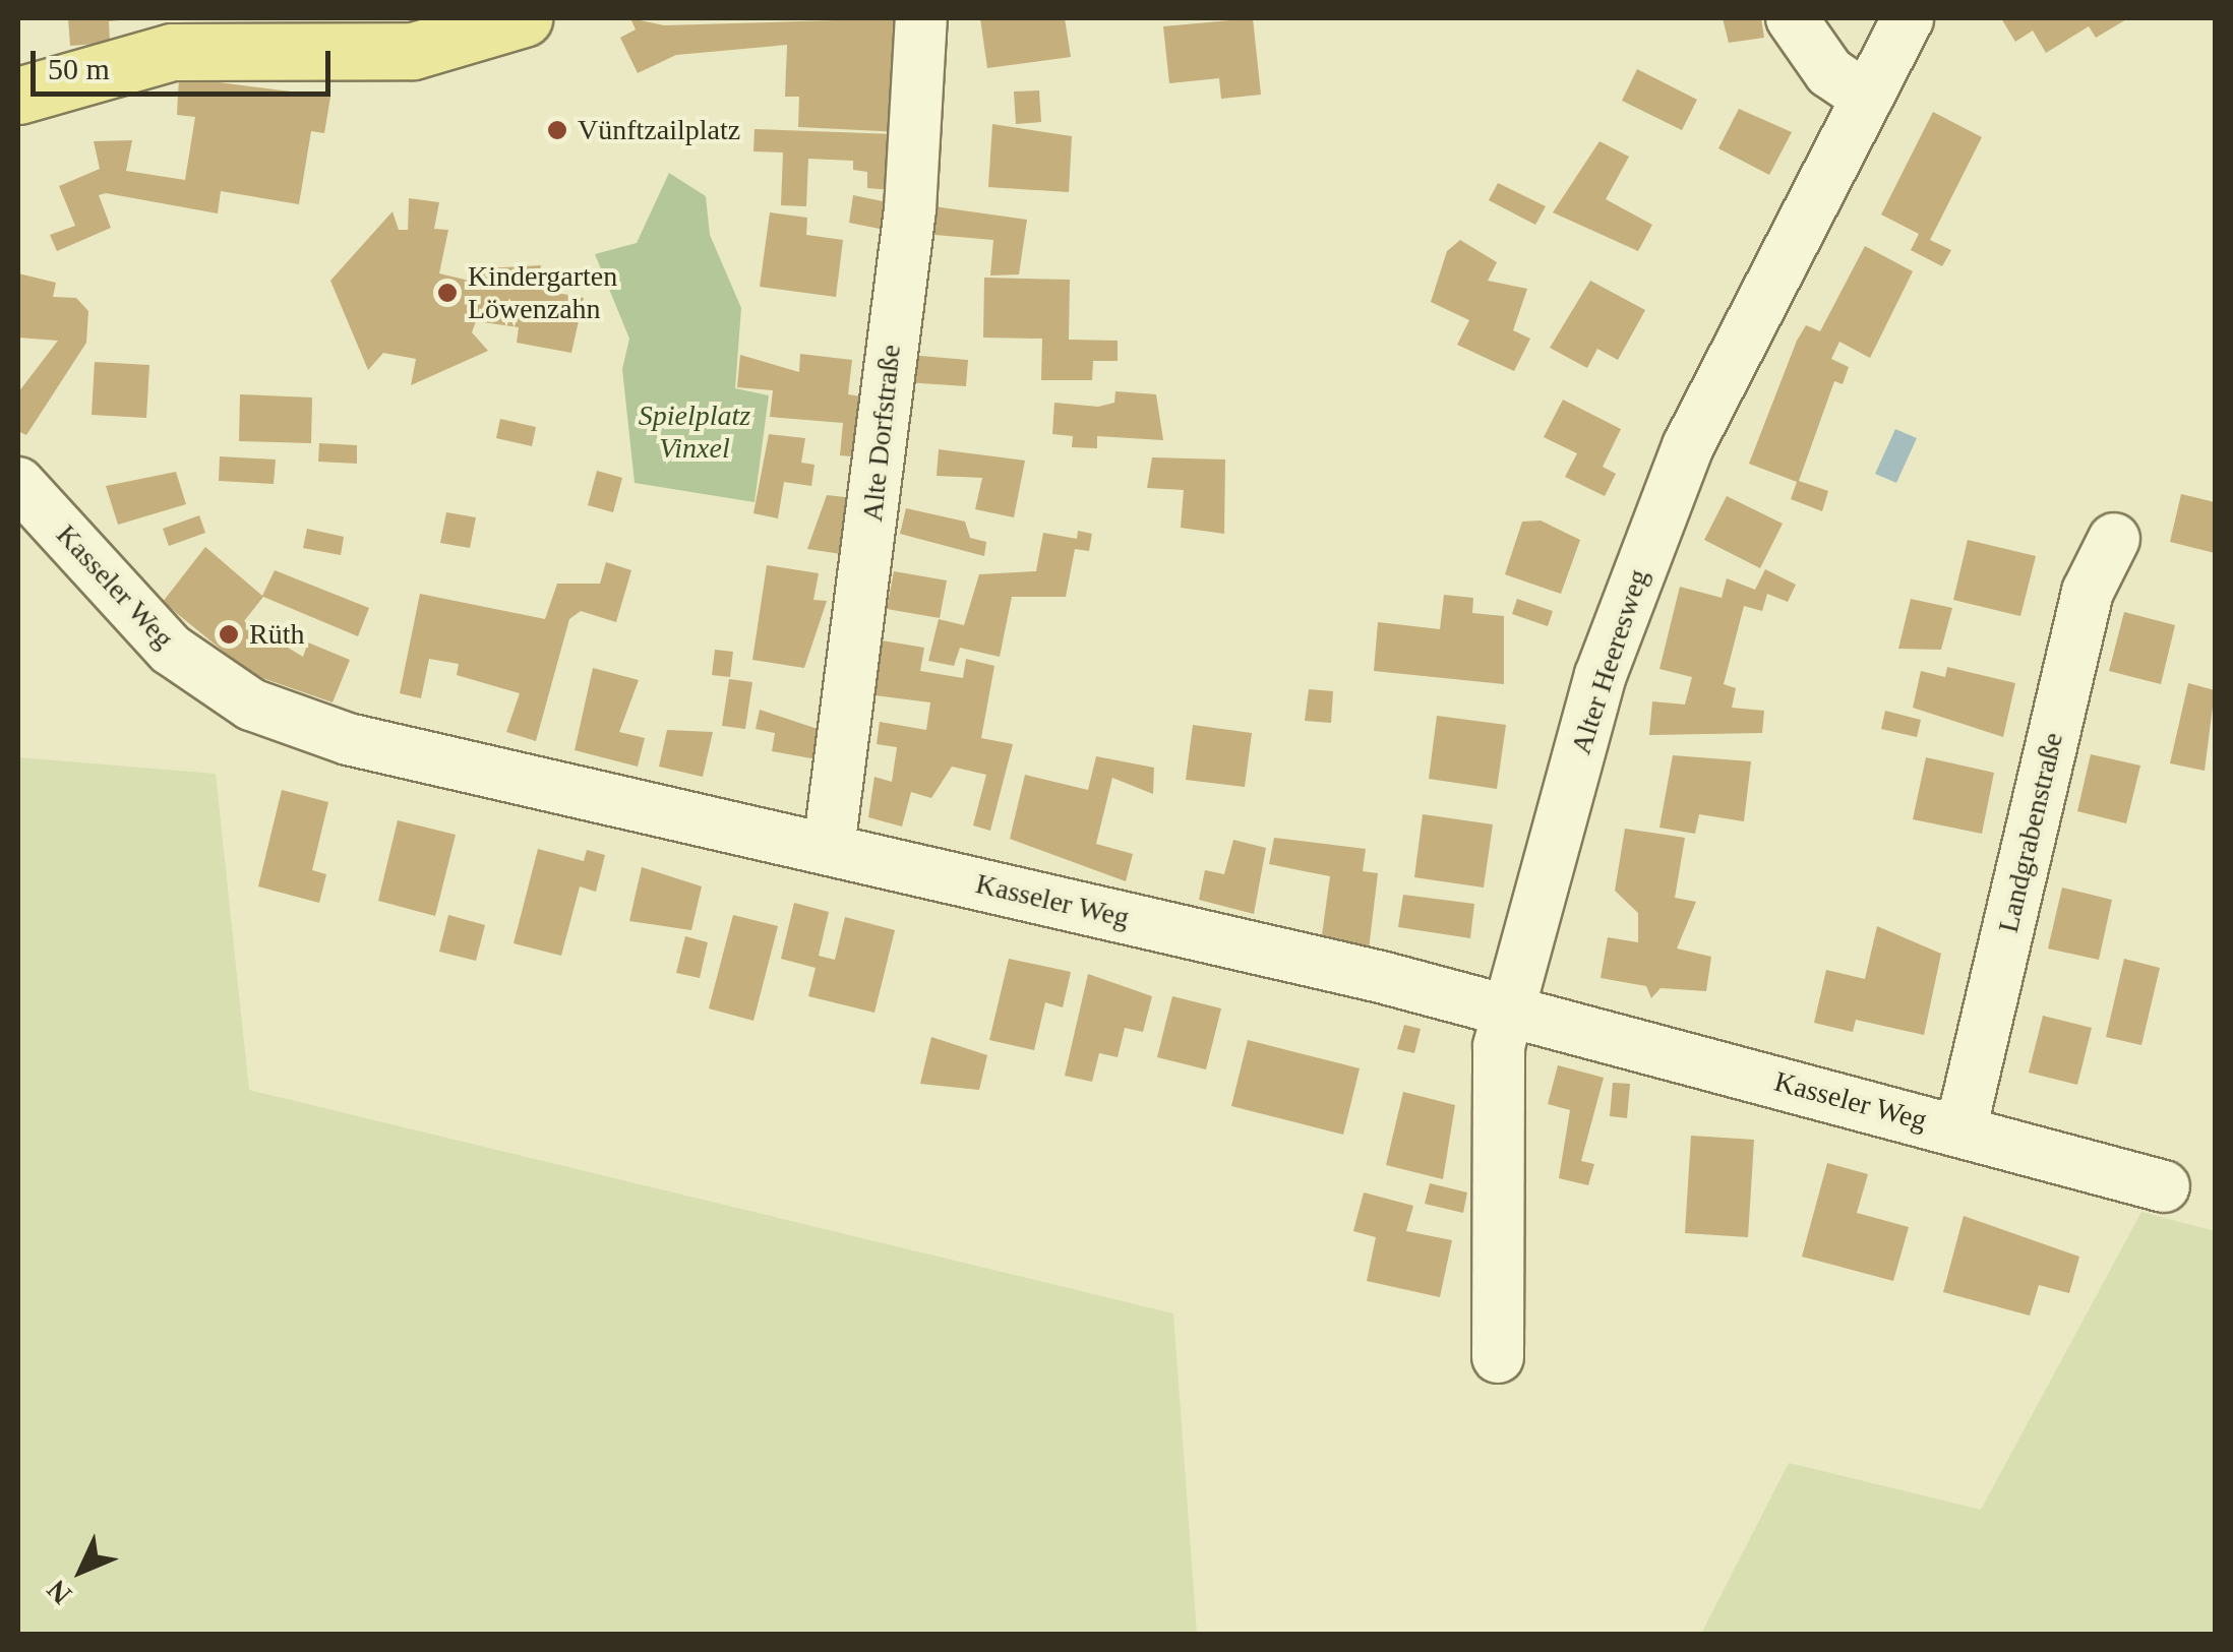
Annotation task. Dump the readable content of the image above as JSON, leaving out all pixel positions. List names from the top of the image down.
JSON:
{
  "streets": {
    "street": [
      "Alte Dorfstraße",
      "Kasseler Weg",
      "Alter Heeresweg",
      "Landgrabenstraße"
    ]
  },
  "crossings": [
    ["Alte Dorfstraße", "Kasseler Weg"],
    ["Kasseler Weg", "Alter Heeresweg"],
    ["Kasseler Weg", "Landgrabenstraße"]
  ],
  "parks": ["Spielplatz Vinxel"],
  "places": ["Vünftzailplatz", "Kindergarten Löwenzahn", "Rüth"],
  "scale_bar": "50 m",
  "north": "bottom left"
}
